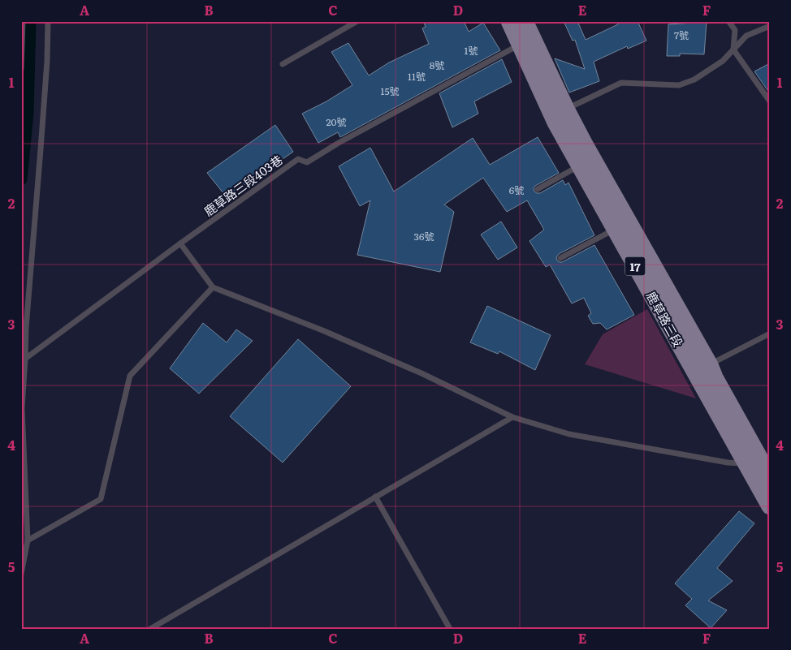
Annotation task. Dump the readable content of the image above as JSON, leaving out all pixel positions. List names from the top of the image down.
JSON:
{
  "streets": {
    "main road": ["17", "鹿草路三段"],
    "lane": ["鹿草路三段403巷"]
  },
  "crossings": [
    ["鹿草路三段403巷", "鹿草路三段"]
  ],
  "house_numbers": [
    "7號",
    "1號",
    "8號",
    "11號",
    "15號",
    "20號",
    "6號",
    "36號"
  ],
  "grid": {
    "columns": [
      "A",
      "B",
      "C",
      "D",
      "E",
      "F"
    ],
    "rows": [
      "1",
      "2",
      "3",
      "4",
      "5"
    ]
  }
}
